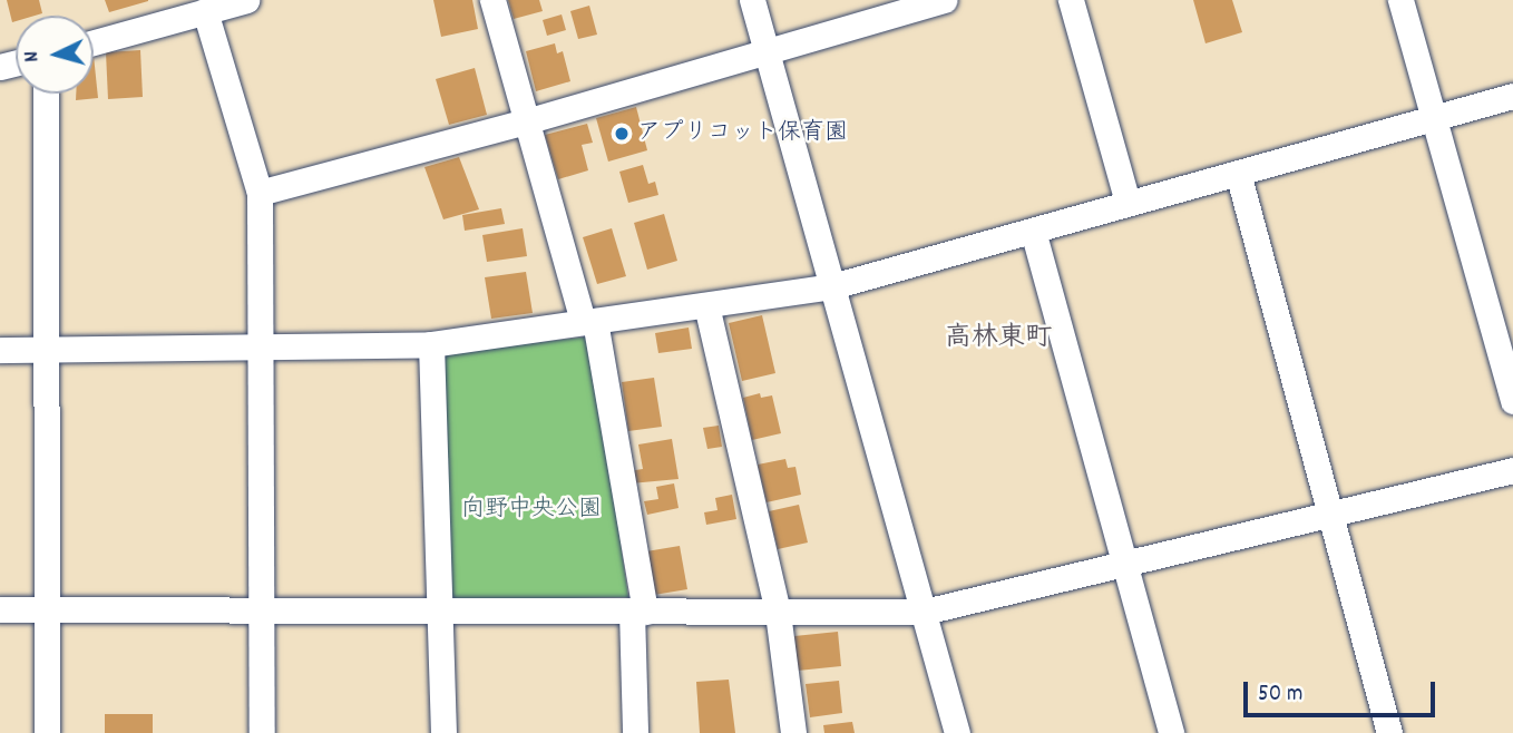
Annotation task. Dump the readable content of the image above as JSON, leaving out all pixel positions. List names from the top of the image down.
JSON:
{
  "districts": ["高林東町"],
  "parks": ["向野中央公園"],
  "places": ["アプリコット保育園"],
  "scale_bar": "50 m",
  "north": "left"
}
